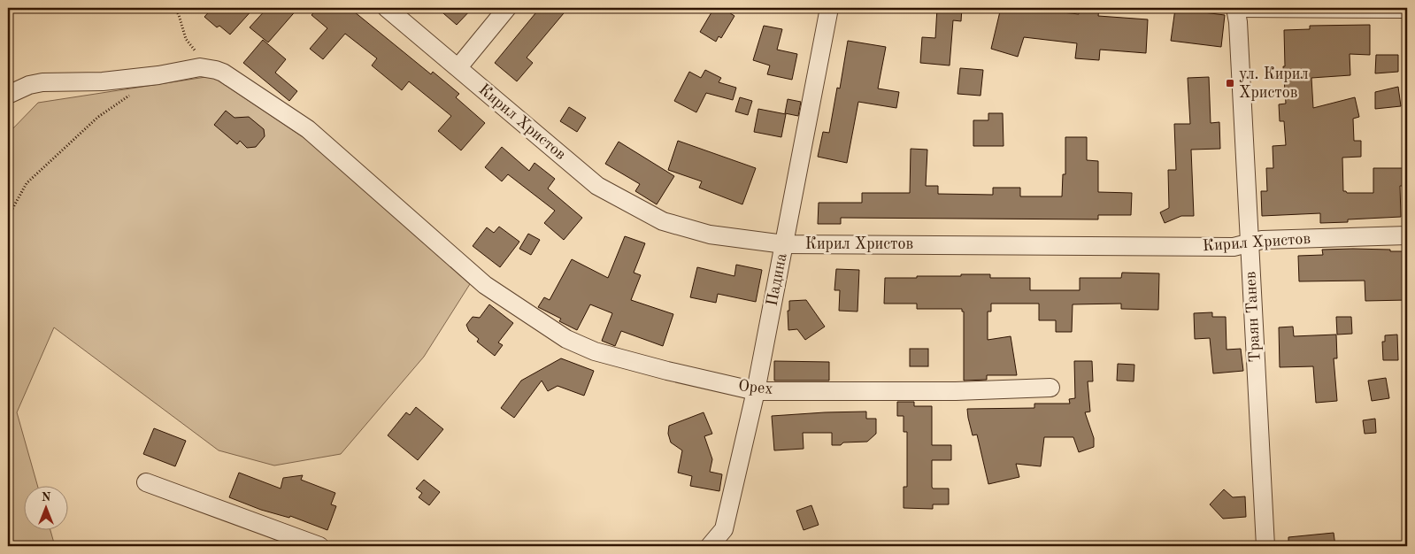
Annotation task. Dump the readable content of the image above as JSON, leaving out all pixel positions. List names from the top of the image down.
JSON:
{
  "streets": {
    "street": [
      "Кирил Христов",
      "Падина",
      "Траян Танев",
      "Орех"
    ]
  },
  "crossings": [
    ["Кирил Христов", "Падина"],
    ["Кирил Христов", "Траян Танев"],
    ["Падина", "Орех"]
  ],
  "places": {
    "transit": ["ул. Кирил Христов"]
  },
  "north": "top"
}
